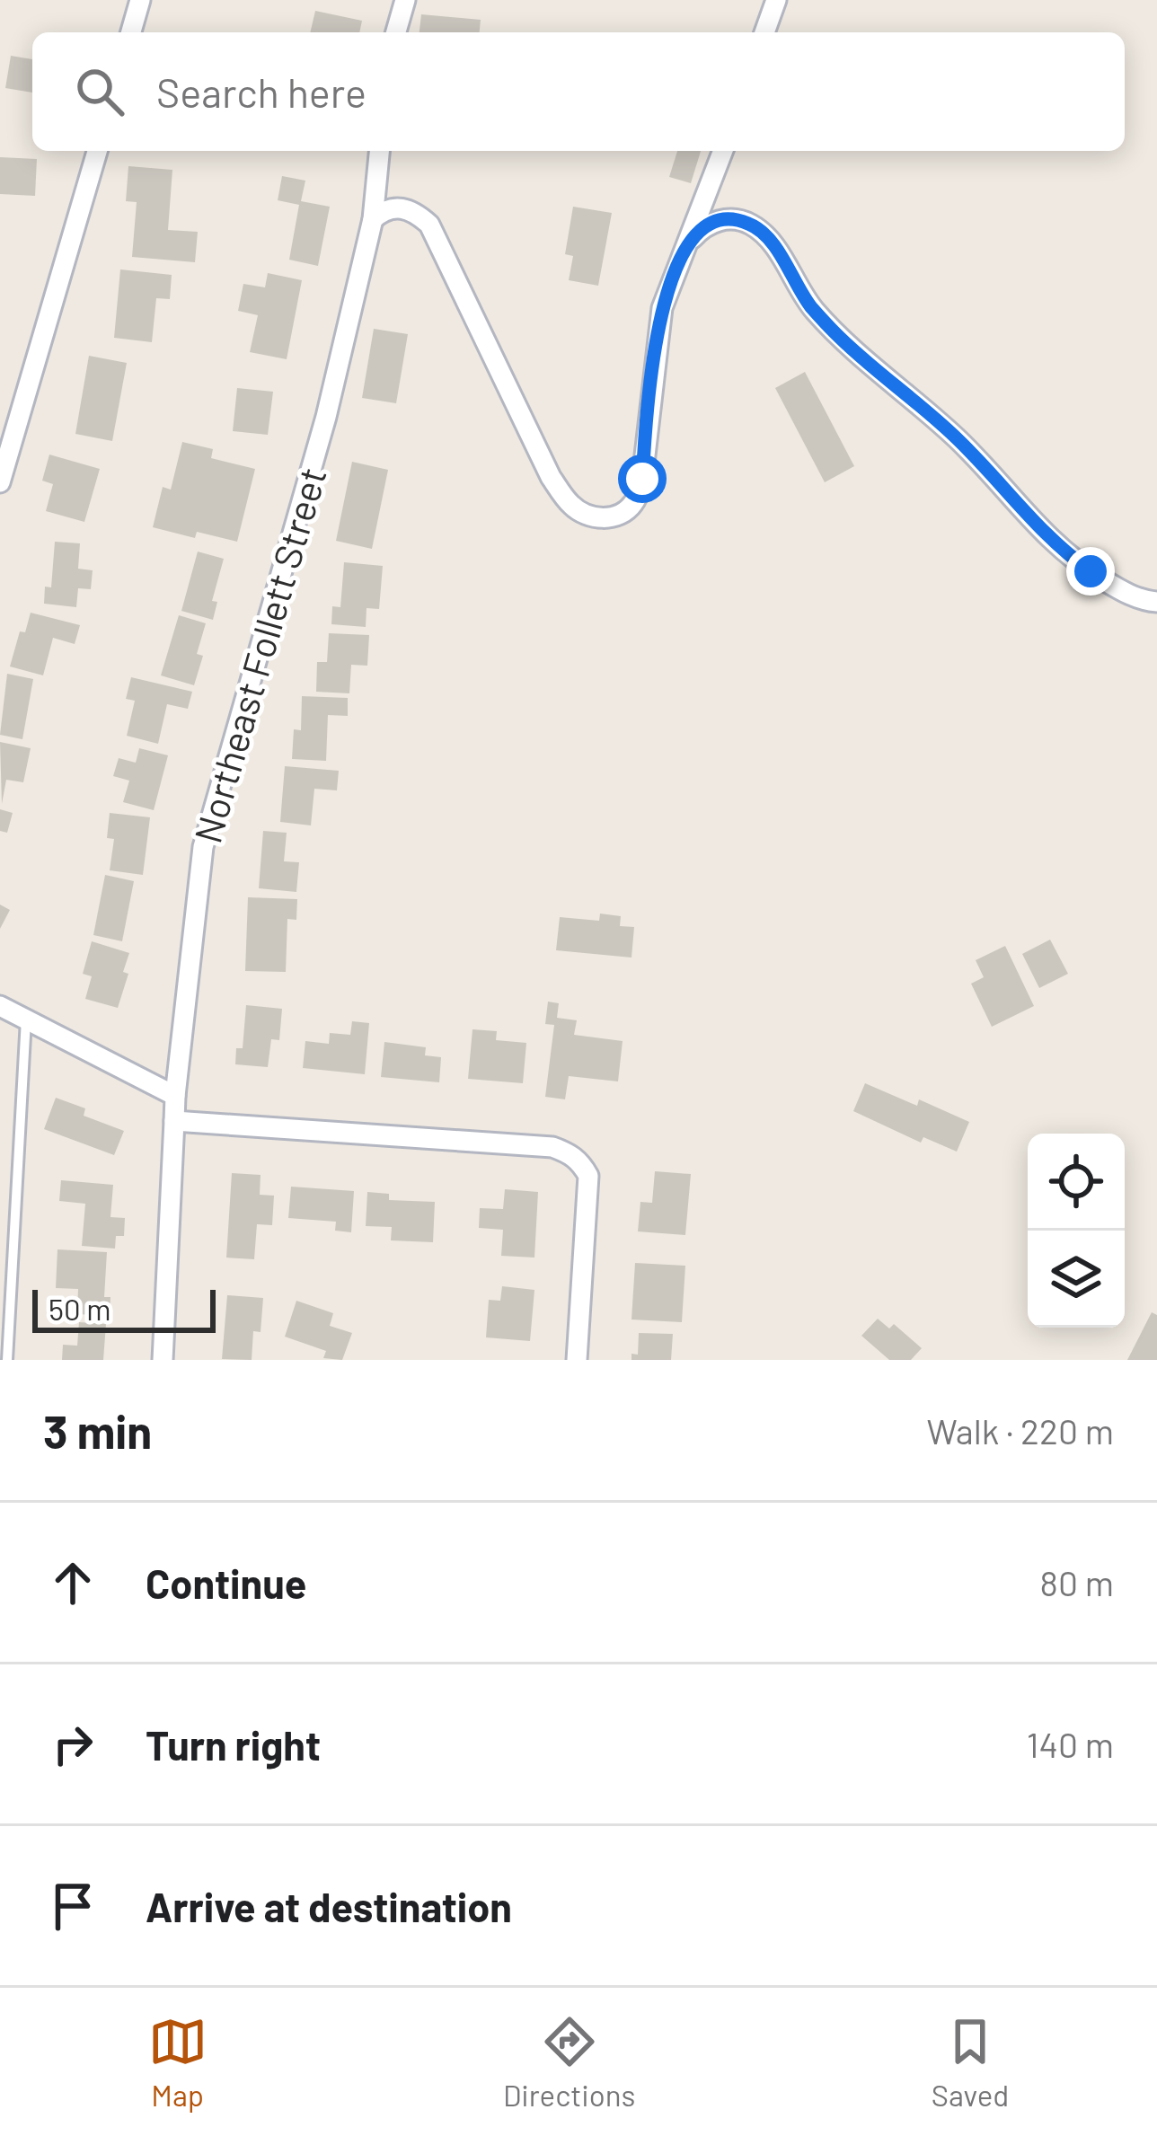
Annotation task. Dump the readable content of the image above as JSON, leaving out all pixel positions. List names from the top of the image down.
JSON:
{
  "streets": {
    "street": ["Northeast Follett Street"]
  },
  "scale_bar": "50 m",
  "page": {
    "search": "Search here",
    "scale": "50 m",
    "heading": ["3 min", "Walk · 220 m"],
    "list": [
      ["Continue", "80 m"],
      ["Turn right", "140 m"],
      "Arrive at destination"
    ],
    "nav": ["Map", "Directions", "Saved"]
  }
}
